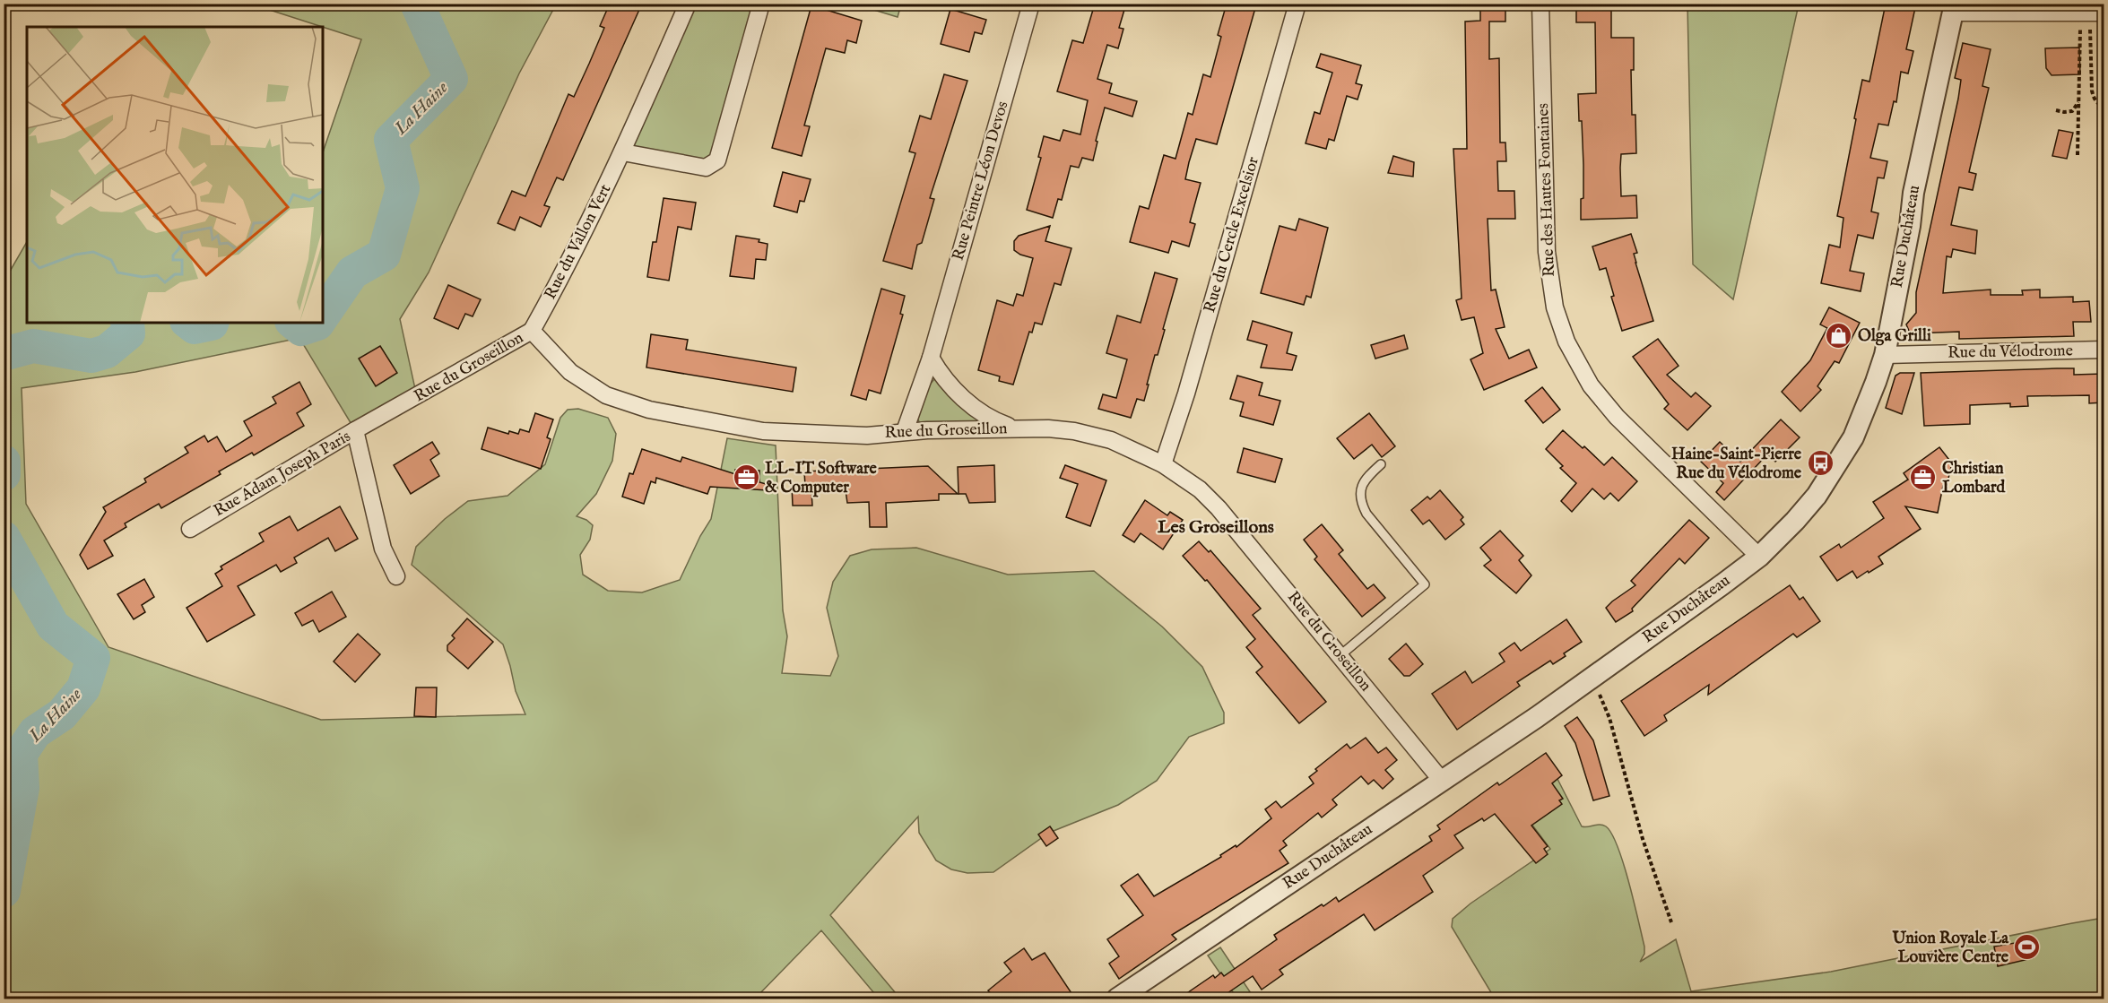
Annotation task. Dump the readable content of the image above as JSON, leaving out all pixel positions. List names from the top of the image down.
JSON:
{
  "streets": {
    "street": [
      "Rue Peintre Léon Devos",
      "Rue des Hautes Fontaines",
      "Rue du Cercle Excelsior",
      "Rue Duchâteau",
      "Rue du Vallon Vert",
      "Rue du Vélodrome",
      "Rue du Groseillon",
      "Rue Adam Joseph Paris"
    ]
  },
  "crossings": [
    ["Rue Peintre Léon Devos", "Rue du Groseillon"],
    ["Rue des Hautes Fontaines", "Rue Duchâteau"],
    ["Rue du Cercle Excelsior", "Rue du Groseillon"],
    ["Rue Duchâteau", "Rue du Vélodrome"],
    ["Rue Duchâteau", "Rue du Groseillon"],
    ["Rue du Vallon Vert", "Rue du Groseillon"],
    ["Rue du Groseillon", "Rue Adam Joseph Paris"]
  ],
  "districts": ["Les Groseillons"],
  "water": ["La Haine"],
  "places": {
    "shop": ["Olga Grilli"],
    "bus stop": ["Haine-Saint-Pierre Rue du Vélodrome"],
    "office": ["LL-IT Software & Computer", "Christian Lombard"],
    "sports": ["Union Royale La Louvière Centre"]
  }
}
